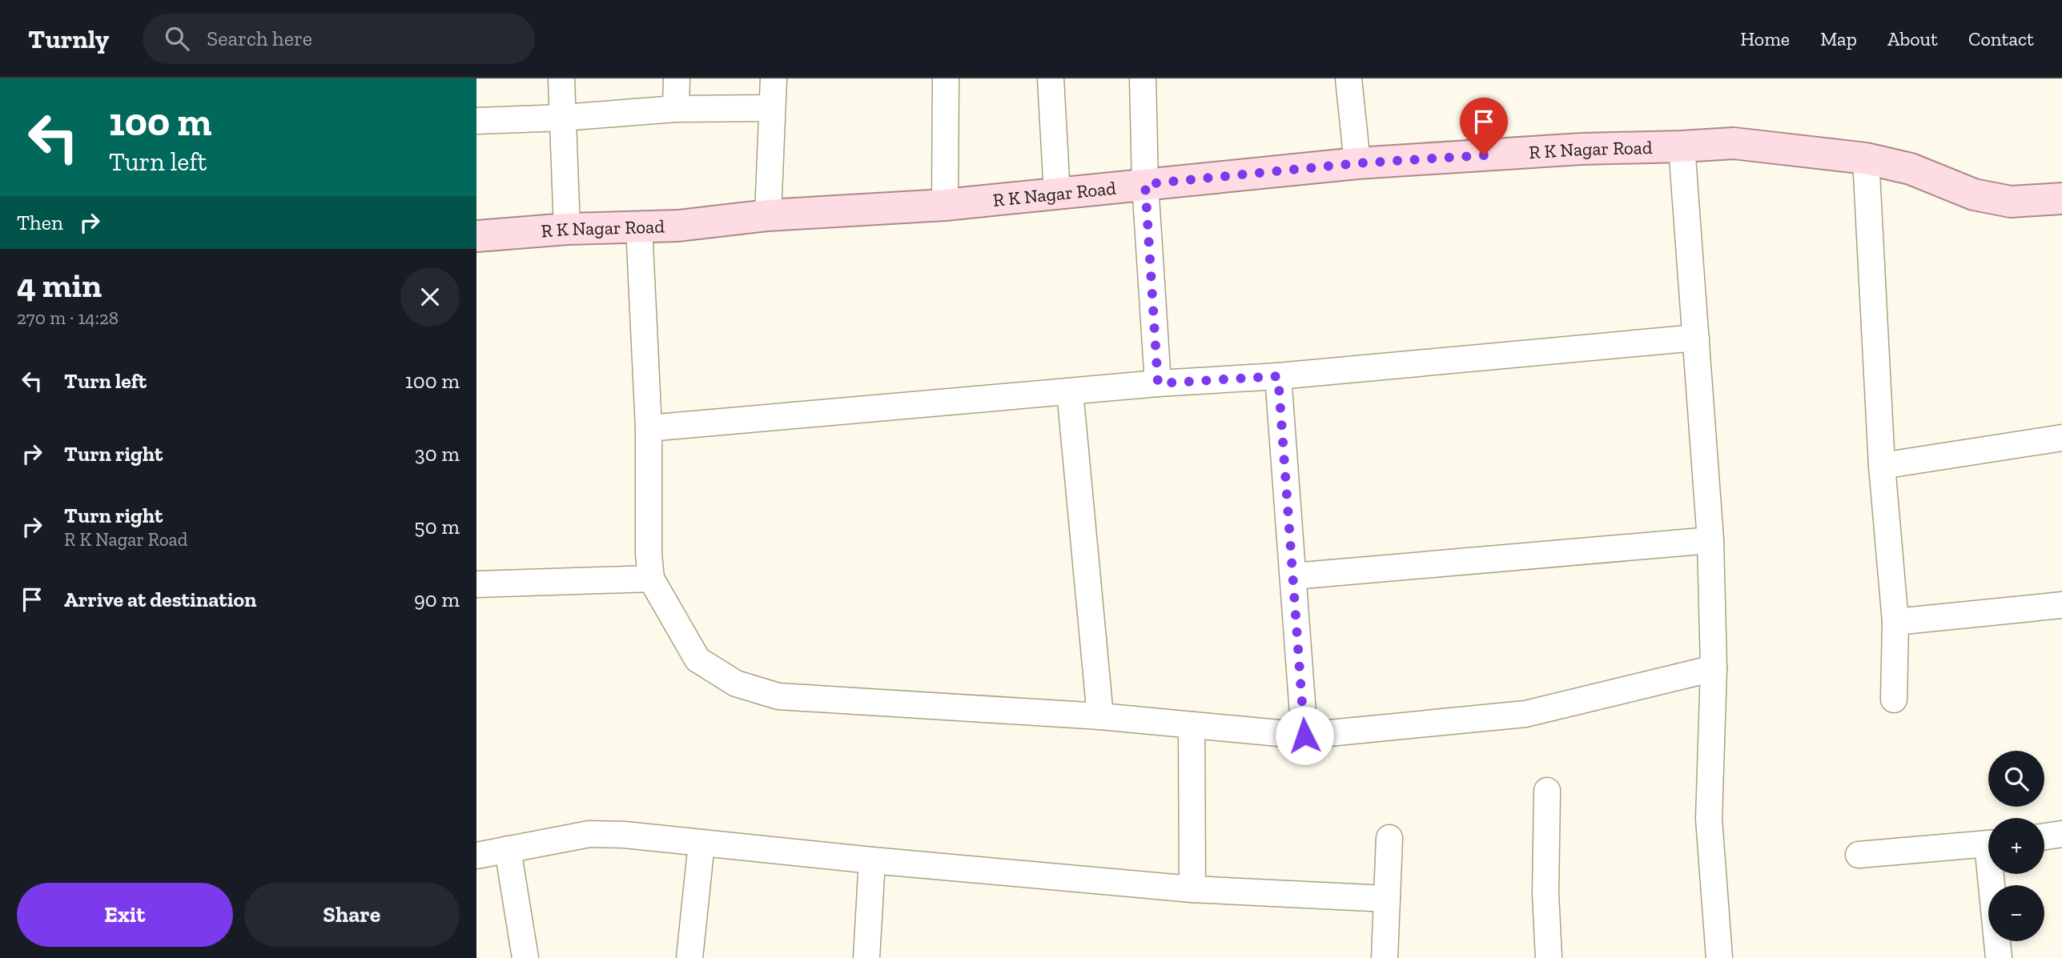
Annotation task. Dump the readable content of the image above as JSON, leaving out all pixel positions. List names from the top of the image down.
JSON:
{
  "streets": {
    "main road": ["R K Nagar Road"]
  },
  "page": {
    "header": "Turnly",
    "search": "Search here",
    "nav": [
      "Home",
      "Map",
      "About",
      "Contact"
    ],
    "turn": ["100 m", "Turn left"],
    "then": "Then",
    "heading": ["4 min", "270 m · 14:28"],
    "list": [
      {
        "name": "Turn left",
        "value": "100 m"
      },
      {
        "name": "Turn right",
        "value": "30 m"
      },
      {
        "name": "Turn right",
        "note": "R K Nagar Road",
        "value": "50 m"
      },
      {
        "name": "Arrive at destination",
        "value": "90 m"
      }
    ],
    "map_buttons": ["+", "−"],
    "buttons": ["Exit", "Share"]
  }
}
